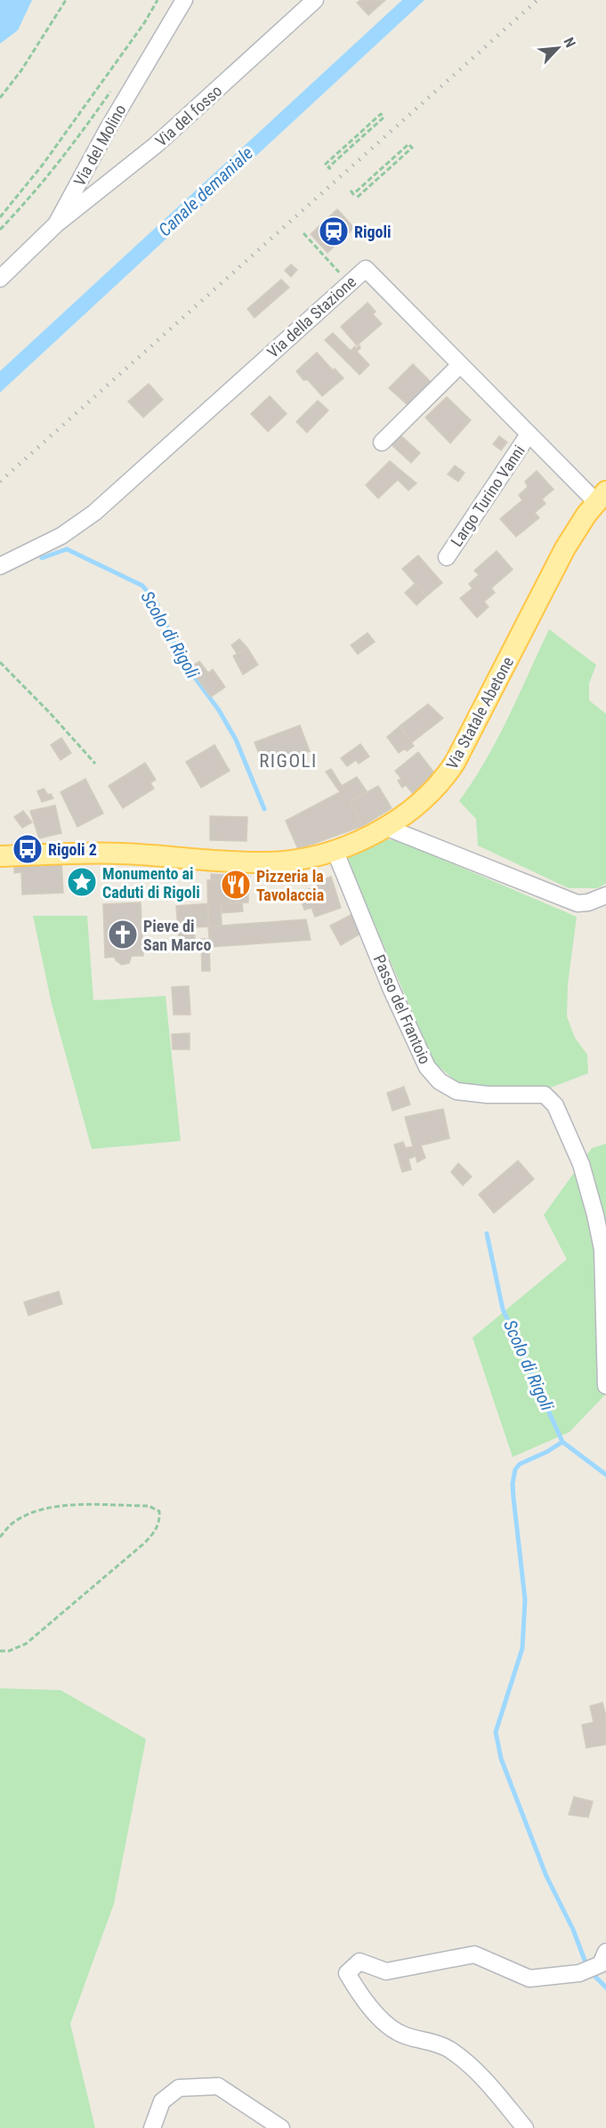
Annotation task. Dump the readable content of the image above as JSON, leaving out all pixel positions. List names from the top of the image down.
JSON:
{
  "streets": {
    "main road": ["Via Statale Abetone"],
    "street": [
      "Via del fosso",
      "Via del Molino",
      "Via della Stazione",
      "Largo Turino Vanni",
      "Passo del Frantoio"
    ]
  },
  "crossings": [
    ["Via del fosso", "Via del Molino"],
    ["Via della Stazione", "Largo Turino Vanni"],
    ["Via della Stazione", "Via Statale Abetone"],
    ["Via Statale Abetone", "Passo del Frantoio"]
  ],
  "districts": ["RIGOLI"],
  "water": ["Canale demaniale", "Scolo di Rigoli"],
  "places": {
    "station": ["Rigoli"],
    "bus stop": ["Rigoli 2"],
    "place": ["Monumento ai Caduti di Rigoli"],
    "restaurant": ["Pizzeria la Tavolaccia"],
    "church": ["Pieve di San Marco"]
  },
  "north": "top right"
}
